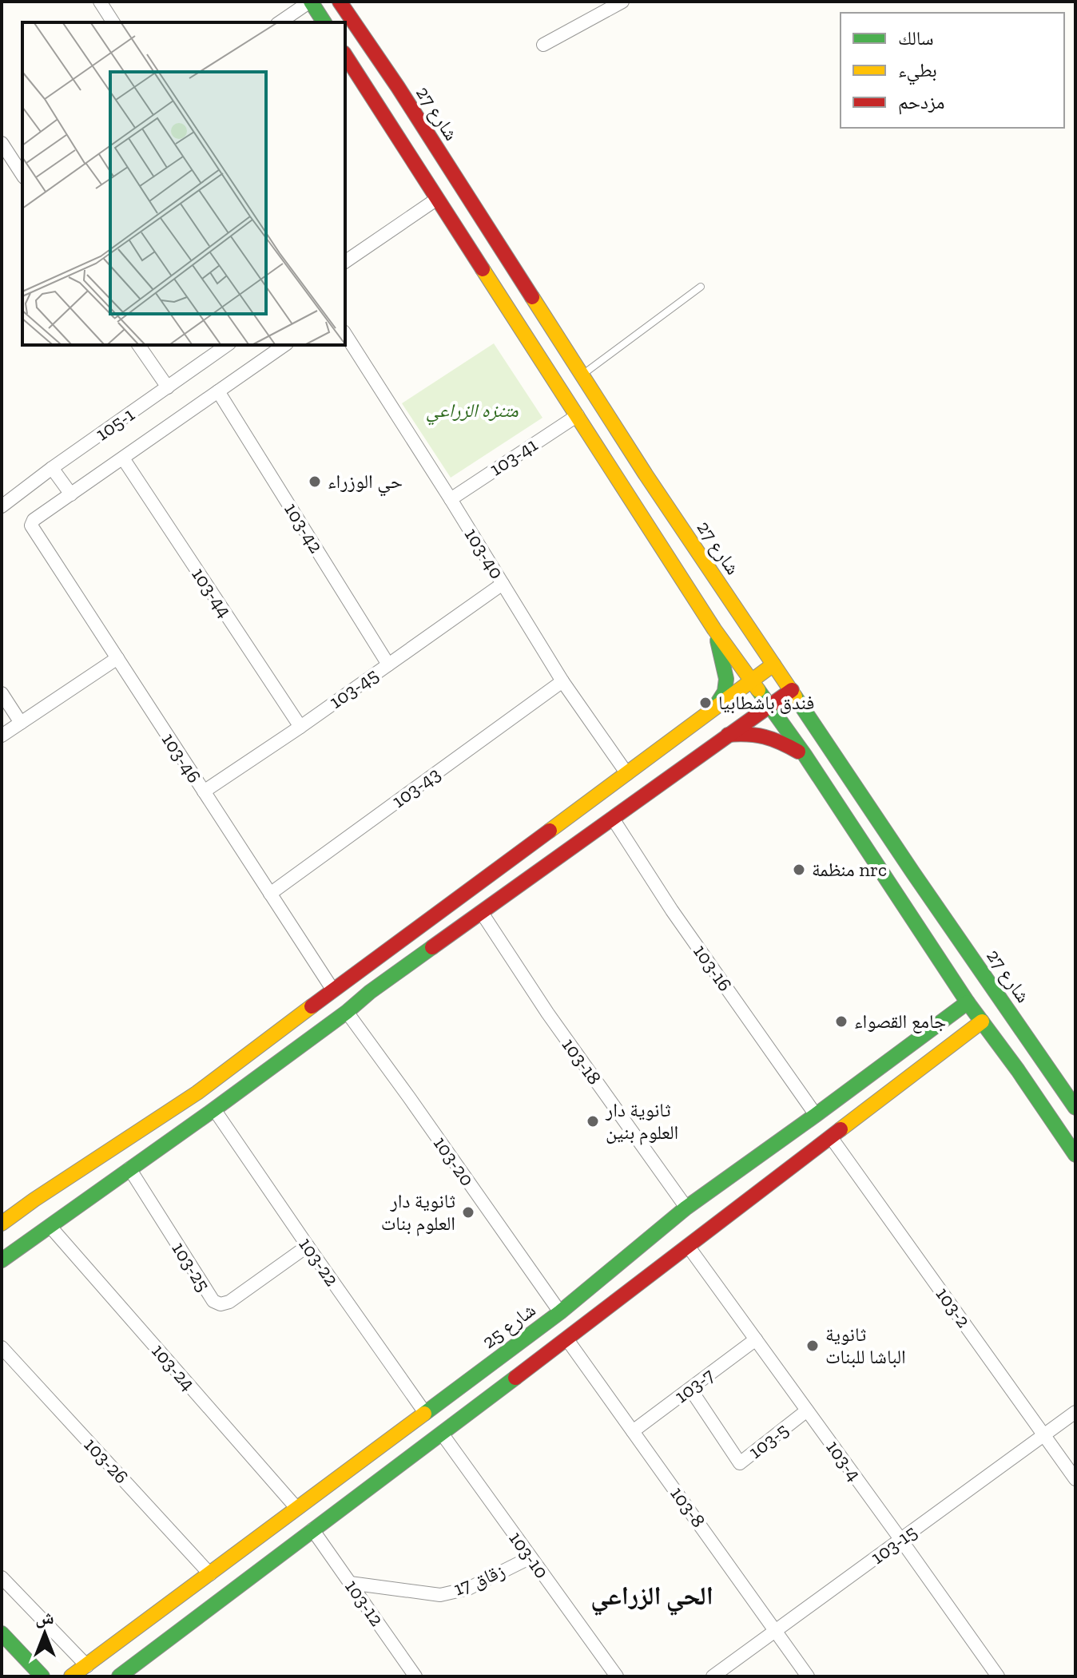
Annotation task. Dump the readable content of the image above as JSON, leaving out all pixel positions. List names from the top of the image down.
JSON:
{
  "streets": {
    "main road": ["شارع 27", "شارع 25"],
    "street": [
      "105-1",
      "103-41",
      "103-42",
      "103-40",
      "103-44",
      "103-45",
      "103-46",
      "103-43",
      "103-16",
      "103-18",
      "103-20",
      "103-22",
      "103-25",
      "103-2",
      "103-24",
      "103-7",
      "103-5",
      "103-26",
      "103-4",
      "103-8",
      "103-15",
      "103-10",
      "زقاق 17",
      "103-12"
    ]
  },
  "crossings": [
    ["103-41", "103-40"],
    ["103-42", "103-45"],
    ["103-40", "103-45"],
    ["103-40", "103-43"],
    ["103-44", "103-45"],
    ["103-45", "103-46"],
    ["103-46", "103-43"],
    ["103-16", "شارع 25"],
    ["103-18", "شارع 25"],
    ["103-20", "شارع 25"],
    ["103-22", "103-25"],
    ["103-22", "شارع 25"],
    ["103-2", "103-15"],
    ["شارع 25", "103-24"],
    ["شارع 25", "103-26"],
    ["103-7", "103-5"],
    ["103-7", "103-4"],
    ["103-7", "103-8"],
    ["103-5", "103-4"],
    ["103-4", "103-15"],
    ["103-8", "103-15"],
    ["103-10", "زقاق 17"],
    ["زقاق 17", "103-12"]
  ],
  "districts": ["الحي الزراعي"],
  "parks": ["متنزه الزراعي"],
  "places": [
    "حي الوزراء",
    "فندق باشطابيا",
    "منظمة nrc",
    "جامع القصواء",
    "ثانوية دار العلوم بنين",
    "ثانوية دار العلوم بنات",
    "ثانوية الباشا للبنات"
  ],
  "legend": ["سالك", "بطيء", "مزدحم"],
  "north": "top"
}
